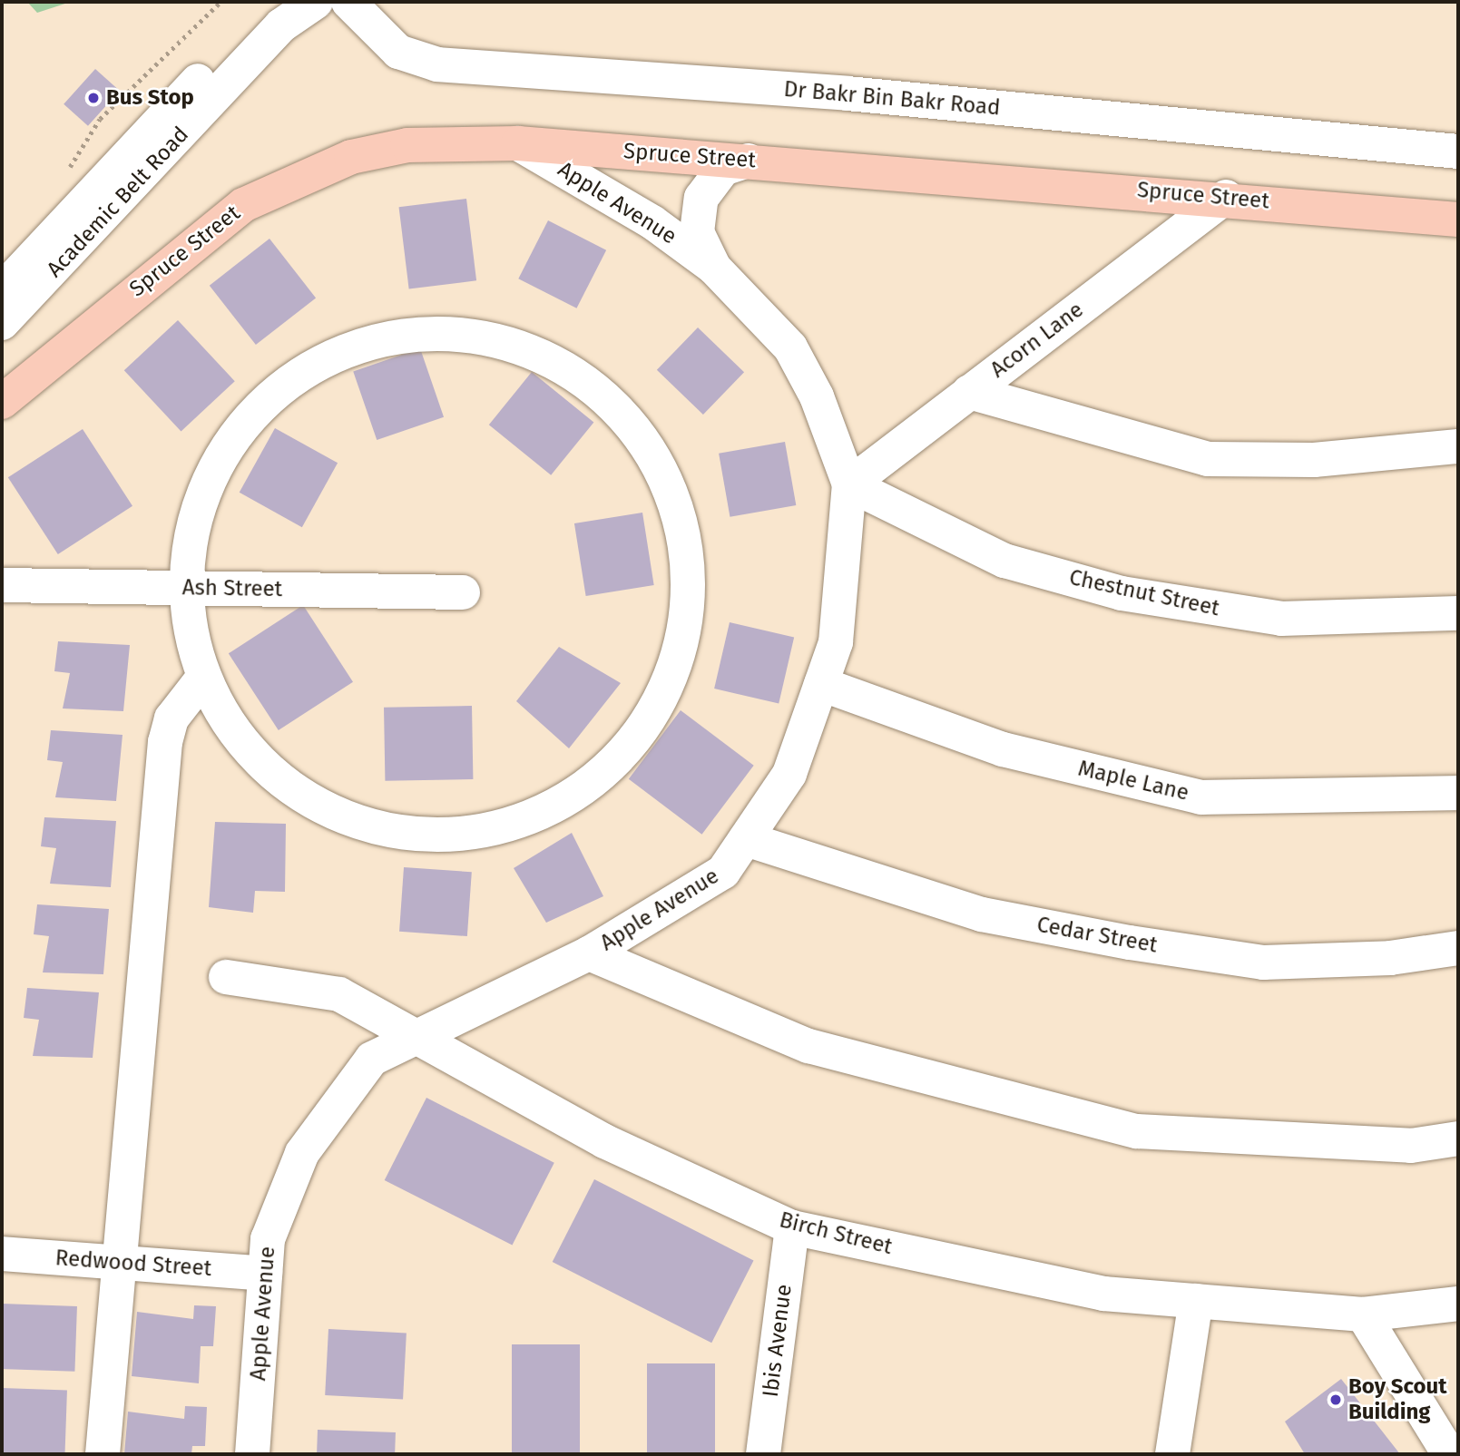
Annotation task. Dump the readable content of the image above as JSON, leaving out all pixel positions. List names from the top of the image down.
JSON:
{
  "streets": {
    "main road": ["Spruce Street"],
    "street": [
      "Dr Bakr Bin Bakr Road",
      "Academic Belt Road",
      "Apple Avenue",
      "Acorn Lane",
      "Ash Street",
      "Chestnut Street",
      "Maple Lane",
      "Cedar Street",
      "Birch Street",
      "Redwood Street",
      "Ibis Avenue"
    ]
  },
  "crossings": [
    ["Spruce Street", "Apple Avenue"],
    ["Spruce Street", "Acorn Lane"],
    ["Apple Avenue", "Acorn Lane"],
    ["Apple Avenue", "Chestnut Street"],
    ["Apple Avenue", "Maple Lane"],
    ["Apple Avenue", "Cedar Street"],
    ["Apple Avenue", "Birch Street"],
    ["Apple Avenue", "Redwood Street"],
    ["Acorn Lane", "Chestnut Street"],
    ["Birch Street", "Ibis Avenue"]
  ],
  "places": ["Bus Stop", "Boy Scout Building"]
}
